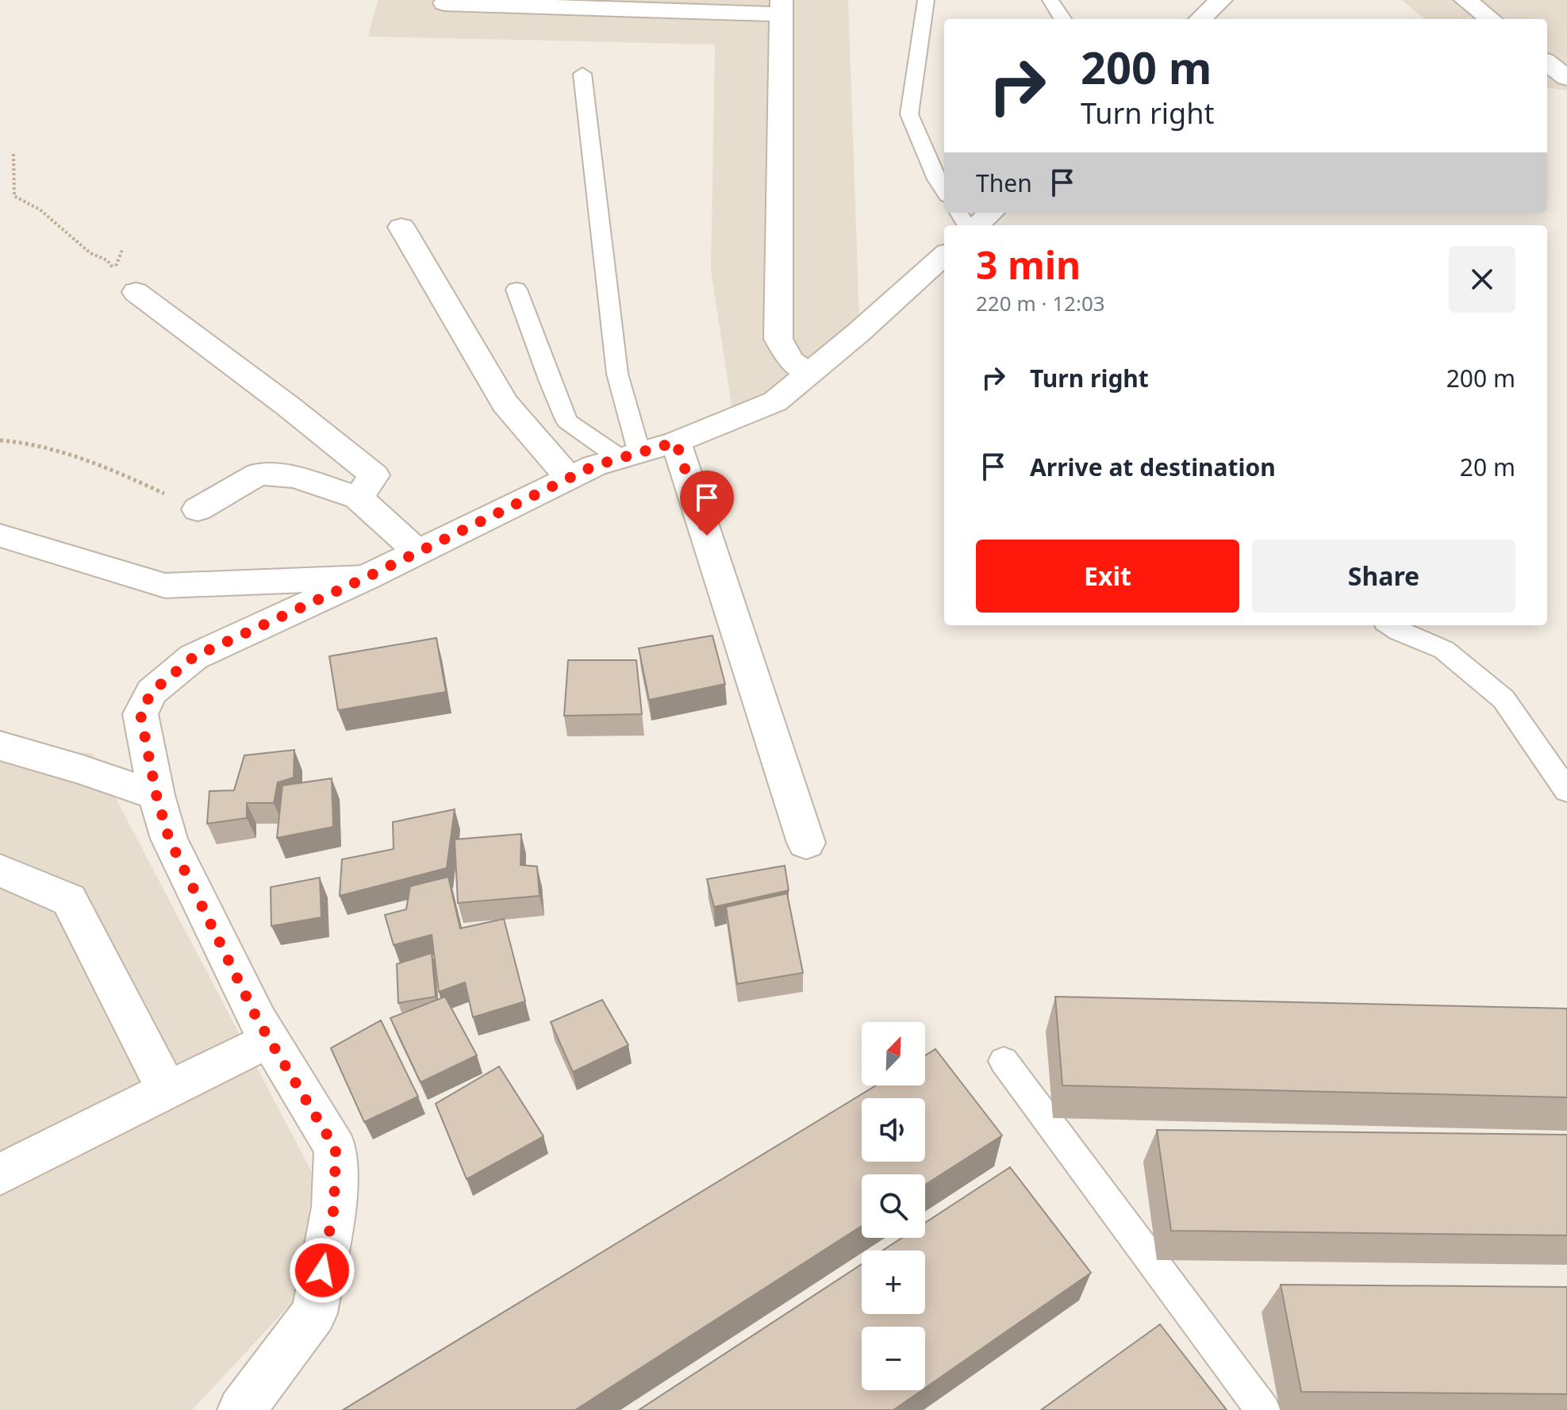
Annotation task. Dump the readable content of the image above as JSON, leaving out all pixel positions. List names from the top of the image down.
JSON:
{
  "north": "top right",
  "page": {
    "turn": ["200 m", "Turn right"],
    "then": "Then",
    "heading": ["3 min", "220 m · 12:03"],
    "list": [
      {
        "name": "Turn right",
        "value": "200 m"
      },
      {
        "name": "Arrive at destination",
        "value": "20 m"
      }
    ],
    "buttons": ["Exit", "Share"],
    "map_buttons": ["+", "−"]
  }
}
